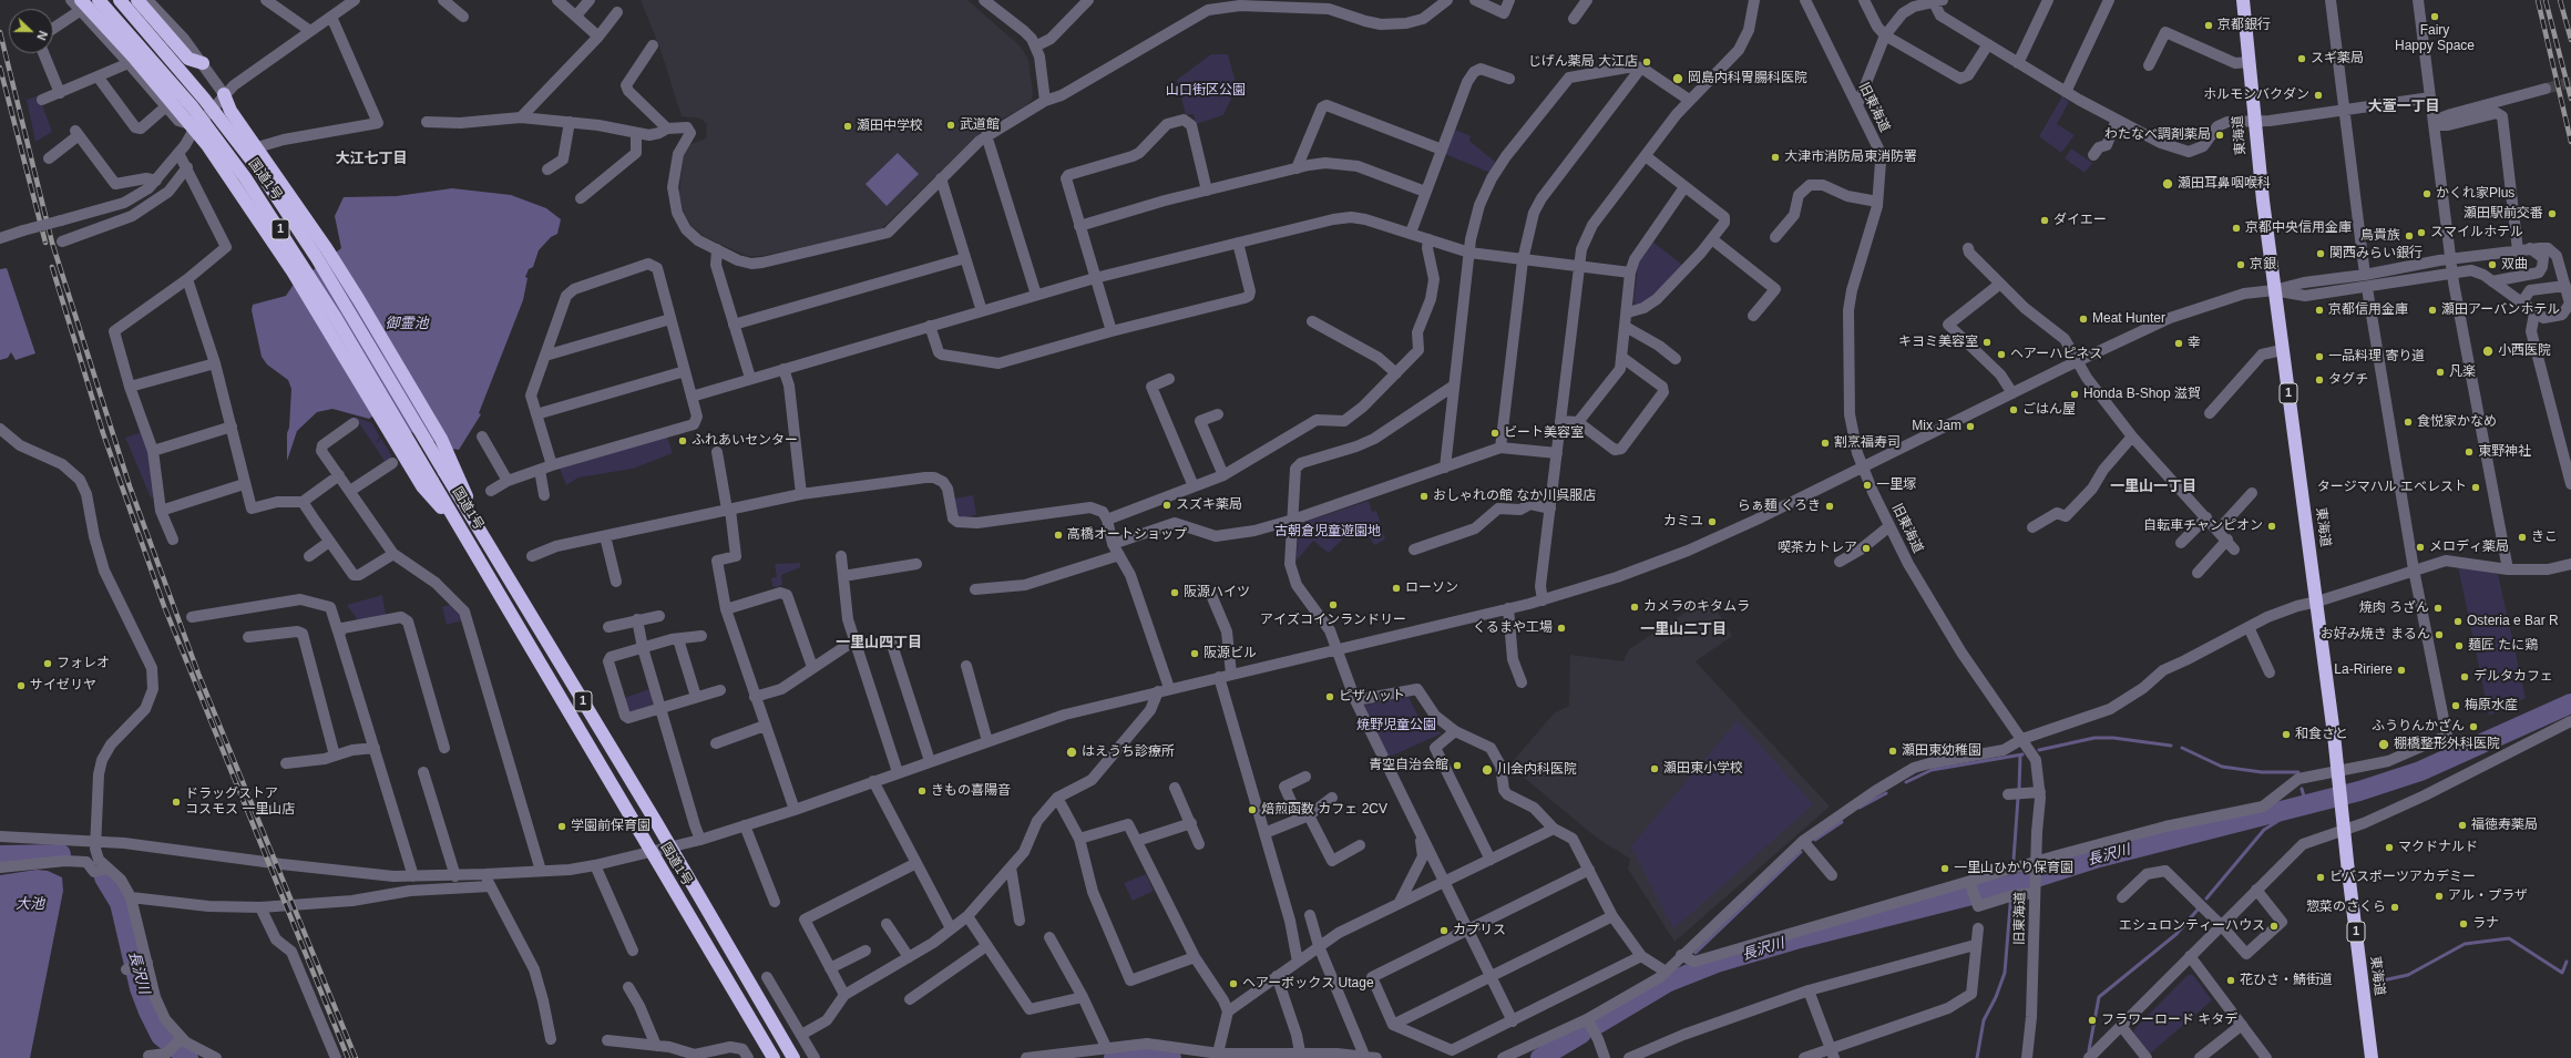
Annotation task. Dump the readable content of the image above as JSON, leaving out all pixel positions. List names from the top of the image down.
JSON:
{
  "streets": {
    "highway": ["東海道", "国道1号", "1"],
    "street": ["旧東海道"]
  },
  "districts": [
    "大萱一丁目",
    "大江七丁目",
    "一里山一丁目",
    "一里山二丁目",
    "一里山四丁目"
  ],
  "water": ["御霊池", "長沢川", "大池"],
  "parks": ["山口街区公園", "古朝倉児童遊園地", "焼野児童公園"],
  "places": [
    "Fairy Happy Space",
    "京都銀行",
    "スギ薬局",
    "じげん薬局 大江店",
    "岡島内科胃腸科医院",
    "ホルモンバクダン",
    "武道館",
    "瀬田中学校",
    "わたなべ調剤薬局",
    "大津市消防局東消防署",
    "瀬田耳鼻咽喉科",
    "かくれ家Plus",
    "瀬田駅前交番",
    "ダイエー",
    "京都中央信用金庫",
    "スマイルホテル",
    "鳥貴族",
    "関西みらい銀行",
    "京銀",
    "双曲",
    "京都信用金庫",
    "瀬田アーバンホテル",
    "Meat Hunter",
    "キヨミ美容室",
    "幸",
    "小西医院",
    "ヘアーハピネス",
    "一品料理 寄り道",
    "凡楽",
    "タグチ",
    "Honda B-Shop 滋賀",
    "ごはん屋",
    "食悦家かなめ",
    "Mix Jam",
    "ビート美容室",
    "ふれあいセンター",
    "割烹福寿司",
    "東野神社",
    "一里塚",
    "タージマハル エベレスト",
    "おしゃれの館 なか川呉服店",
    "スズキ薬局",
    "らぁ麺 くろき",
    "カミユ",
    "自転車チャンピオン",
    "高橋オートショップ",
    "きこ",
    "メロディ薬局",
    "喫茶カトレア",
    "ローソン",
    "阪源ハイツ",
    "アイズコインランドリー",
    "カメラのキタムラ",
    "焼肉 ろざん",
    "Osteria e Bar R",
    "くるまや工場",
    "お好み焼き まるん",
    "麺匠 たに鶏",
    "阪源ビル",
    "フォレオ",
    "La-Ririere",
    "デルタカフェ",
    "サイゼリヤ",
    "ピザハット",
    "梅原水産",
    "ふうりんかざん",
    "和食さと",
    "棚橋整形外科医院",
    "瀬田東幼稚園",
    "はえうち診療所",
    "青空自治会館",
    "瀬田東小学校",
    "川会内科医院",
    "きもの喜陽音",
    "ドラッグストア コスモス 一里山店",
    "焙煎函数 カフェ 2CV",
    "福徳寿薬局",
    "学園前保育園",
    "マクドナルド",
    "一里山ひかり保育園",
    "ビバスポーツアカデミー",
    "アル・プラザ",
    "惣菜のさくら",
    "ラナ",
    "エシュロンティーハウス",
    "カプリス",
    "花ひさ・鯖街道",
    "ヘアーボックス Utage",
    "フラワーロード キタデ"
  ],
  "north": "right"
}
